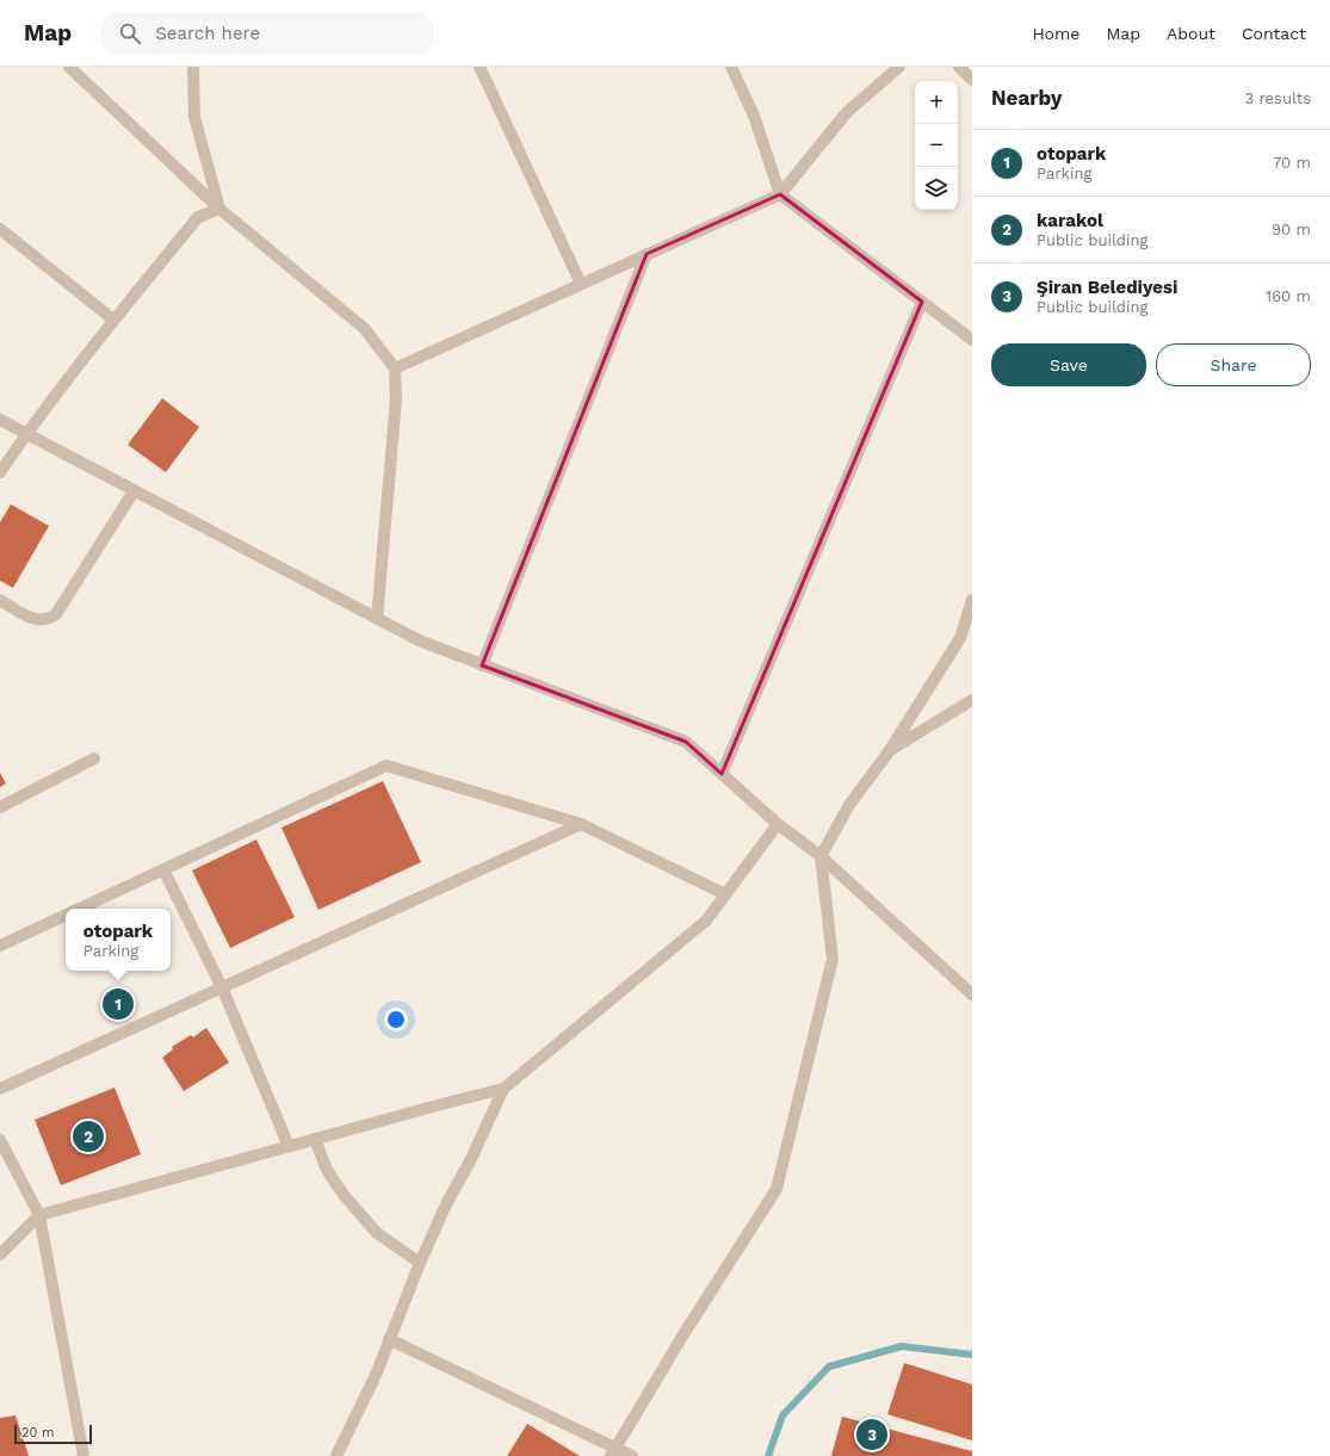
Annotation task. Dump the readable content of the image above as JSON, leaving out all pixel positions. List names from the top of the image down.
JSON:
{
  "scale_bar": "20 m",
  "page": {
    "header": "Map",
    "search": "Search here",
    "nav": [
      "Home",
      "Map",
      "About",
      "Contact"
    ],
    "heading": ["Nearby", "3 results"],
    "map_buttons": ["+", "−"],
    "list": [
      {
        "mark": "1",
        "name": "otopark",
        "note": "Parking",
        "value": "70 m"
      },
      {
        "mark": "2",
        "name": "karakol",
        "note": "Public building",
        "value": "90 m"
      },
      {
        "mark": "3",
        "name": "Şiran Belediyesi",
        "note": "Public building",
        "value": "160 m"
      }
    ],
    "buttons": ["Save", "Share"],
    "popup": ["otopark", "Parking"],
    "pins": ["1", "2", "3"],
    "scale": "20 m"
  }
}
